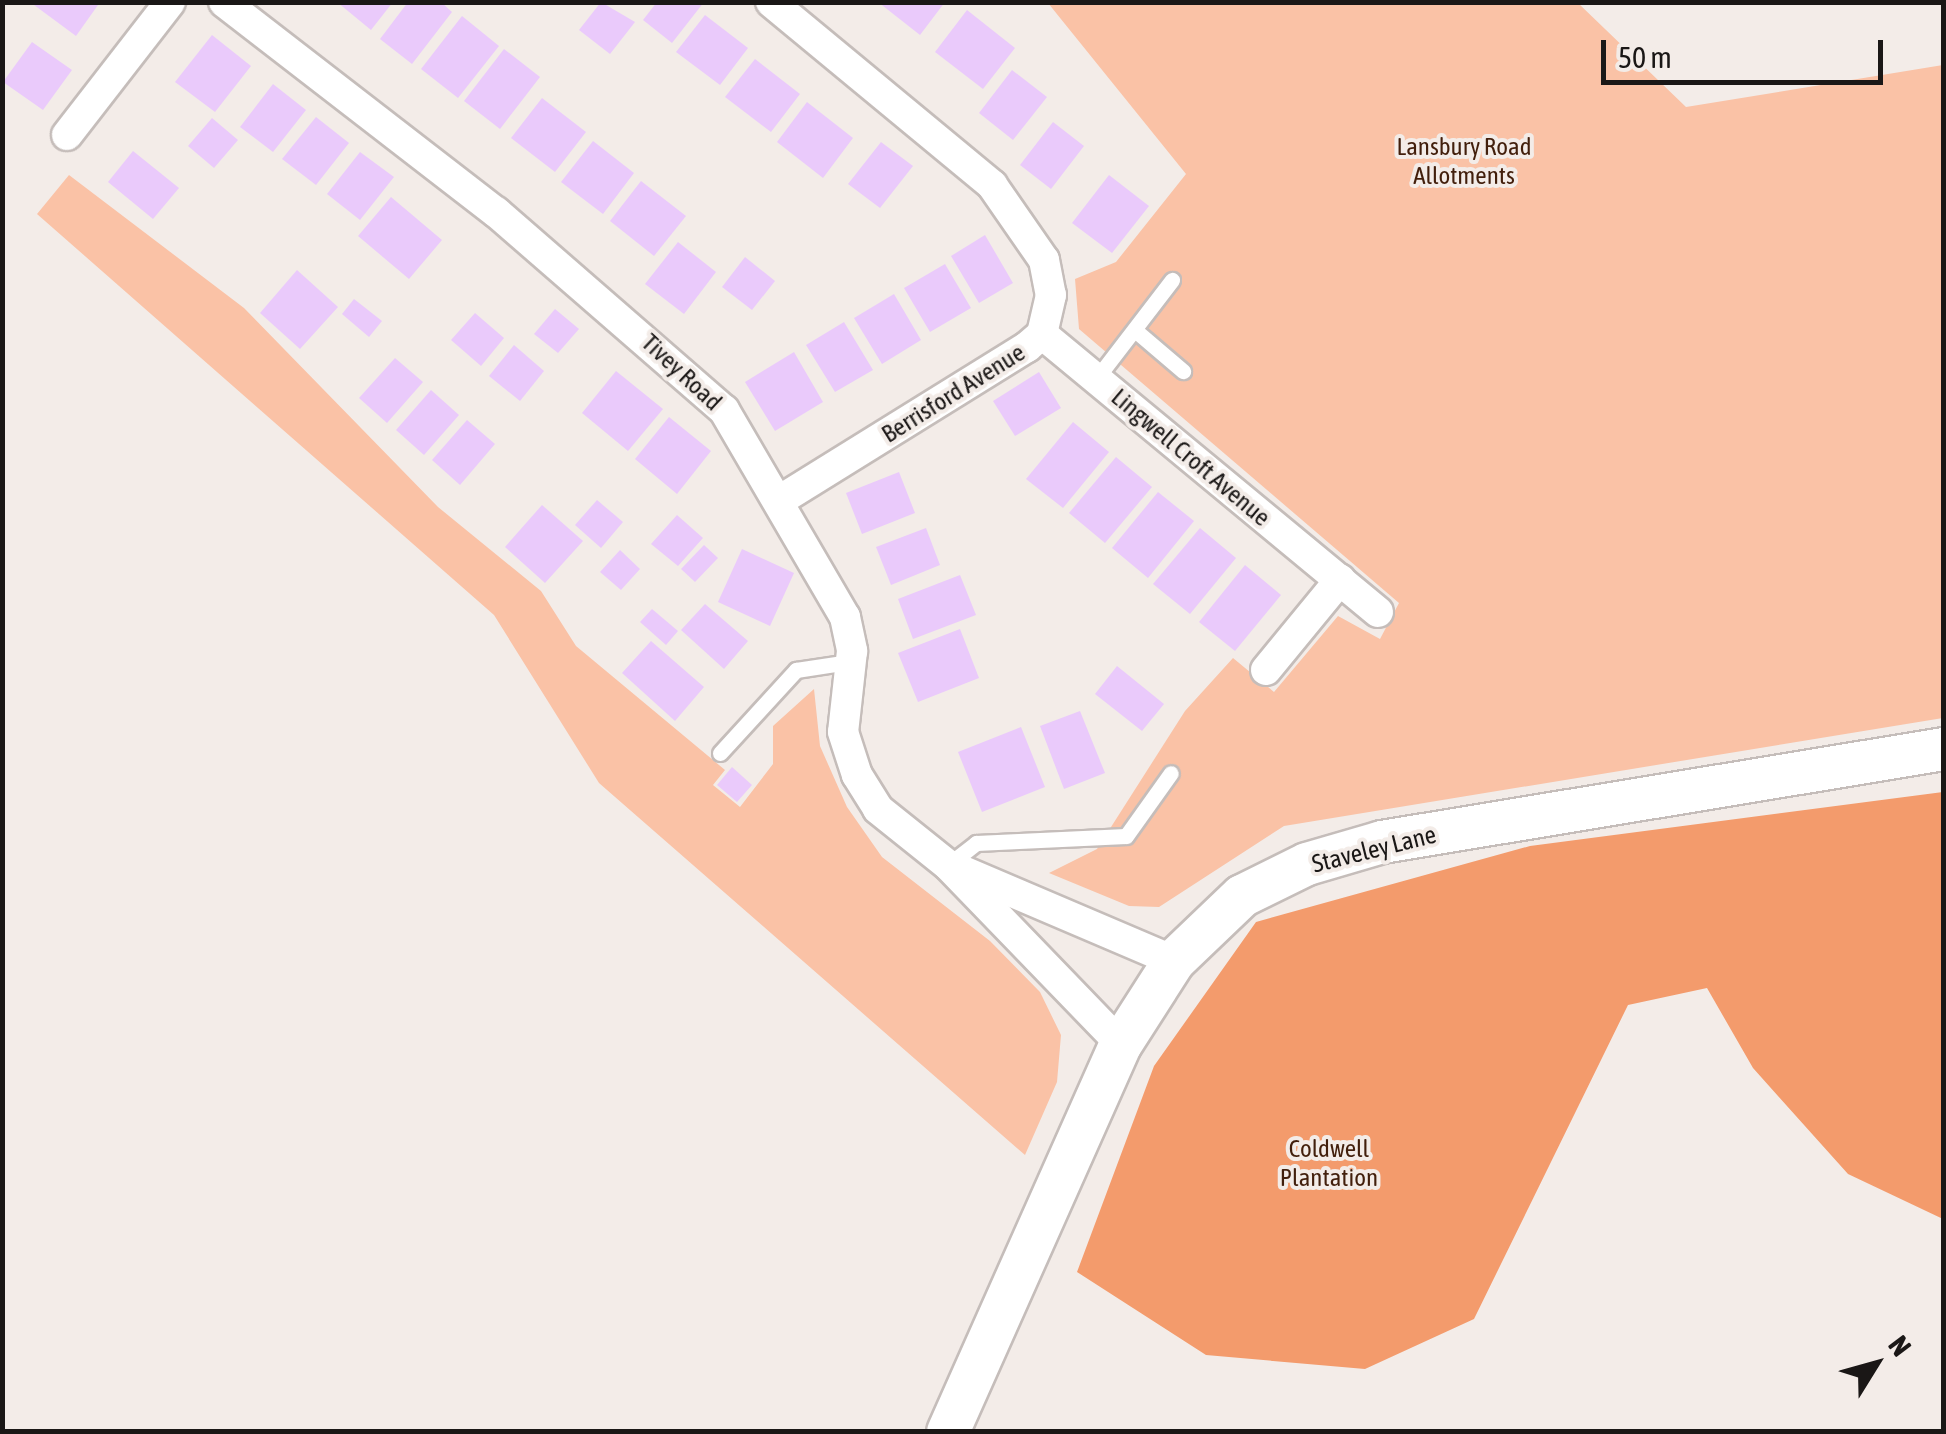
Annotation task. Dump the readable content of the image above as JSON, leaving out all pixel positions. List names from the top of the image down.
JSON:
{
  "streets": {
    "main road": ["Staveley Lane"],
    "street": ["Tivey Road", "Berrisford Avenue", "Lingwell Croft Avenue"]
  },
  "crossings": [
    ["Tivey Road", "Berrisford Avenue"],
    ["Tivey Road", "Staveley Lane"],
    ["Berrisford Avenue", "Lingwell Croft Avenue"]
  ],
  "parks": ["Lansbury Road Allotments", "Coldwell Plantation"],
  "scale_bar": "50 m",
  "north": "top right"
}
